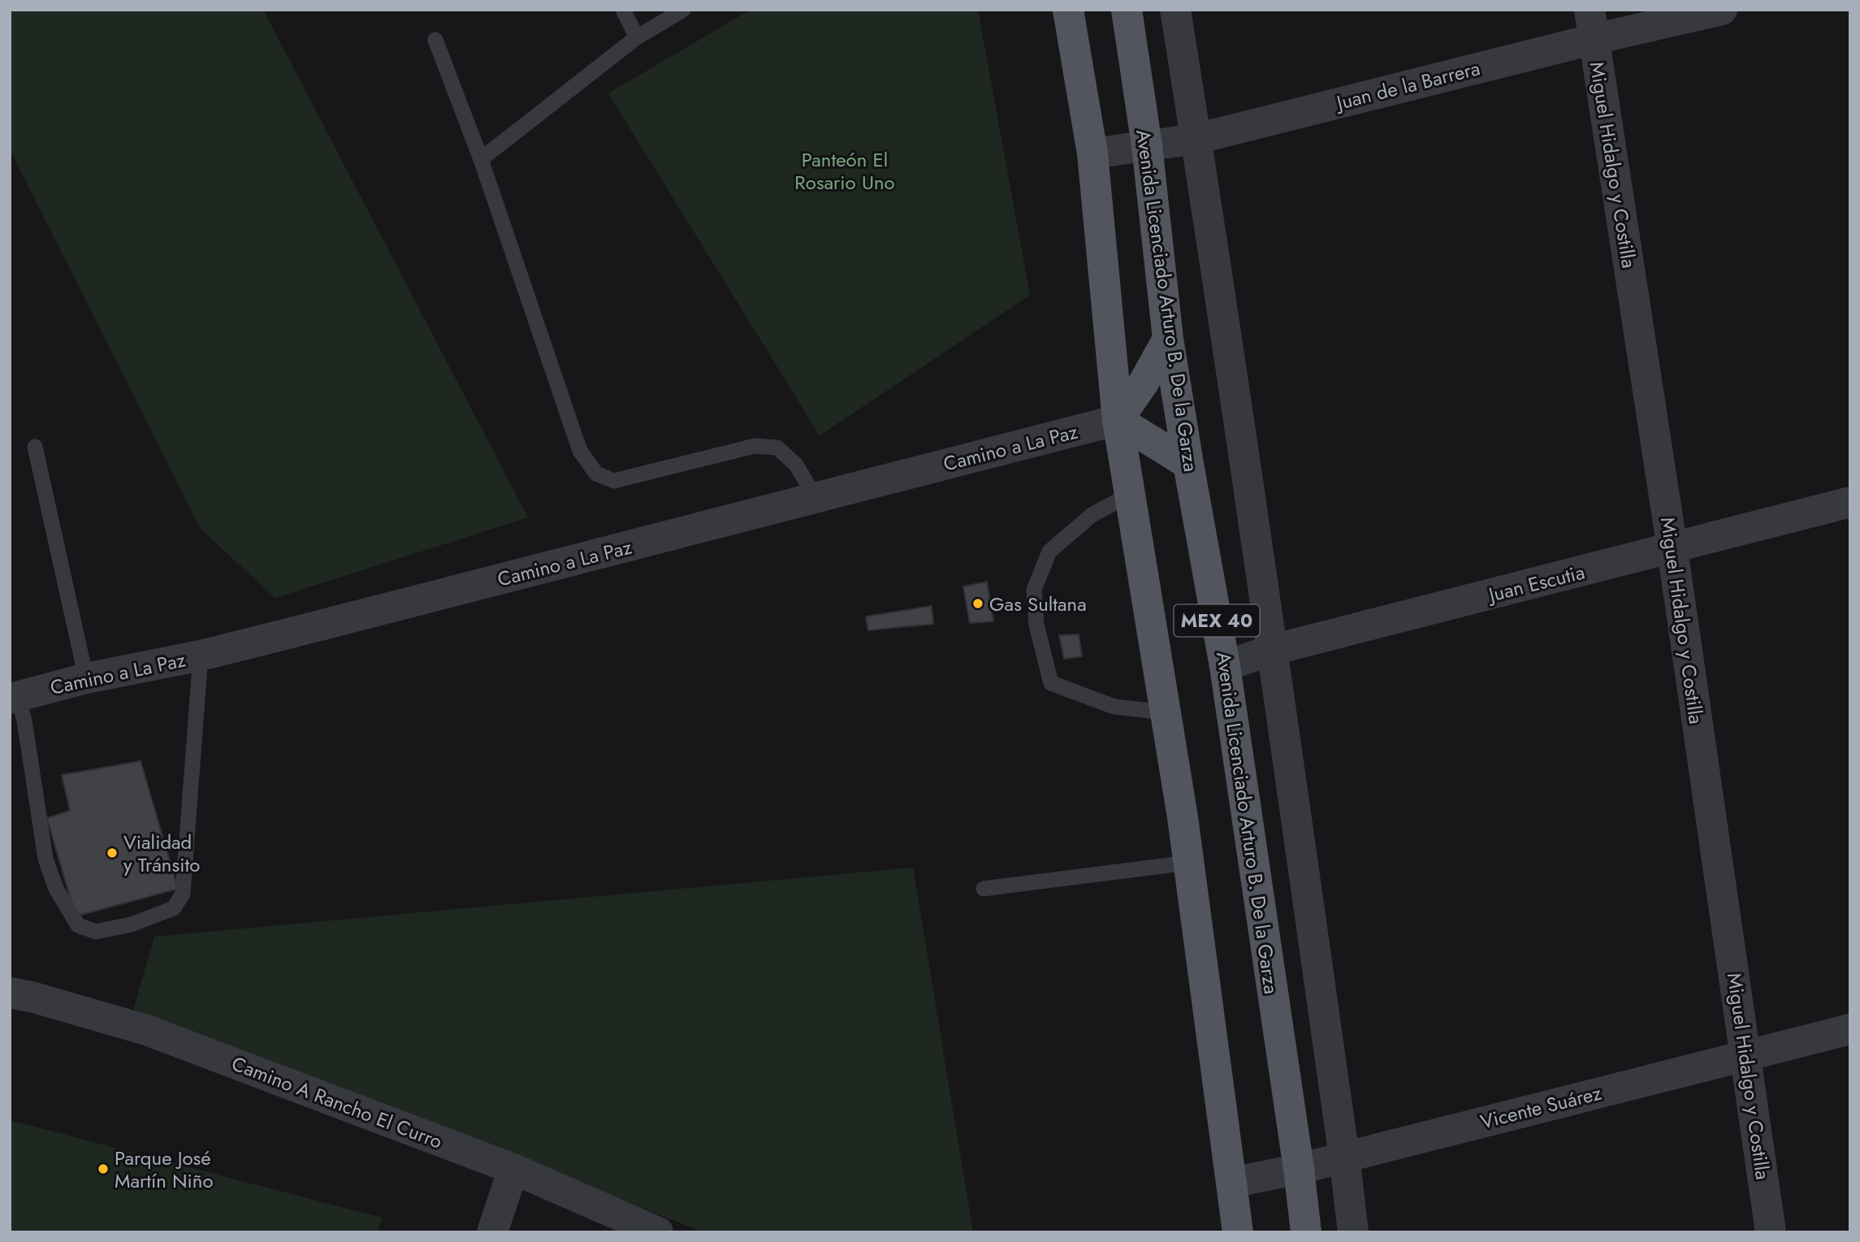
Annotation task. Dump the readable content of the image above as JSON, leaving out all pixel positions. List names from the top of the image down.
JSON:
{
  "streets": {
    "main road": ["Avenida Licenciado Arturo B. De la Garza", "MEX 40"],
    "street": [
      "Juan de la Barrera",
      "Miguel Hidalgo y Costilla",
      "Camino a La Paz",
      "Juan Escutia",
      "Camino A Rancho El Curro",
      "Vicente Suárez"
    ]
  },
  "crossings": [
    ["Juan de la Barrera", "Miguel Hidalgo y Costilla"],
    ["Juan de la Barrera", "Avenida Licenciado Arturo B. De la Garza"],
    ["Juan de la Barrera", "MEX 40"],
    ["Miguel Hidalgo y Costilla", "Juan Escutia"],
    ["Miguel Hidalgo y Costilla", "Vicente Suárez"],
    ["Avenida Licenciado Arturo B. De la Garza", "Juan Escutia"],
    ["Avenida Licenciado Arturo B. De la Garza", "Vicente Suárez"],
    ["Camino a La Paz", "MEX 40"],
    ["MEX 40", "Vicente Suárez"]
  ],
  "parks": ["Panteón El Rosario Uno"],
  "places": ["Gas Sultana", "Vialidad y Tránsito", "Parque José Martín Niño"]
}
